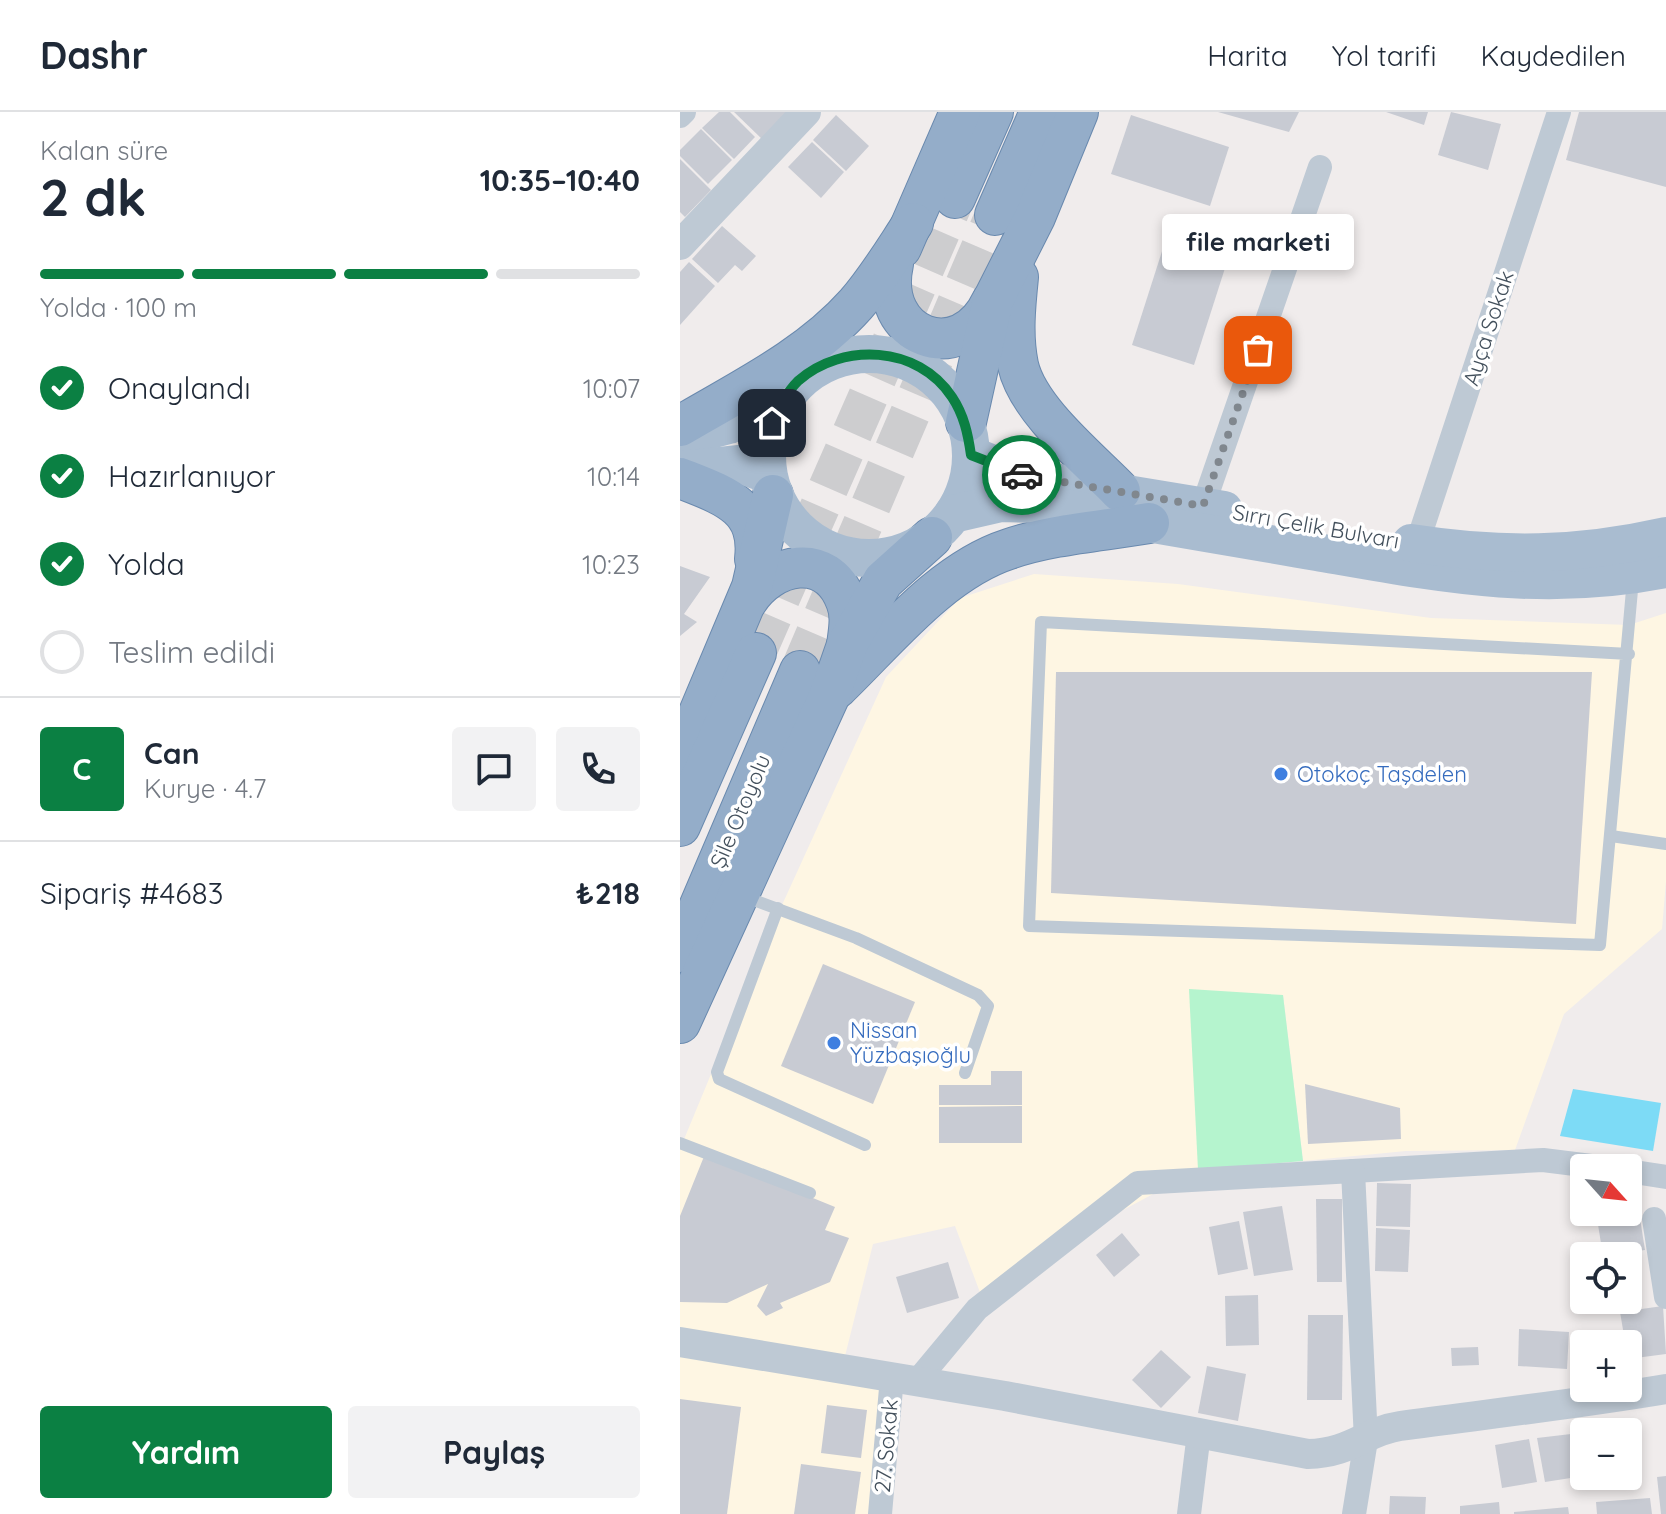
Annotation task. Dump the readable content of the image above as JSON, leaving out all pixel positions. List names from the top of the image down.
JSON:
{
  "streets": {
    "highway": ["Şile Otoyolu"],
    "main road": ["Sırrı Çelik Bulvarı"],
    "street": ["Ayça Sokak", "27. Sokak"]
  },
  "crossings": [
    ["Ayça Sokak", "Sırrı Çelik Bulvarı"]
  ],
  "places": ["file marketi", "Otokoç Taşdelen", "Nissan Yüzbaşıoğlu"],
  "north": "bottom right",
  "page": {
    "header": "Dashr",
    "nav": ["Harita", "Yol tarifi", "Kaydedilen"],
    "heading": ["2 dk", "Kalan süre", "10:35–10:40"],
    "panel": [
      "Can",
      "Kurye · 4.7",
      "Sipariş #4683",
      "₺218"
    ],
    "bubble": "file marketi",
    "bar": "Yolda · 100 m",
    "list": [
      ["Onaylandı", "10:07"],
      ["Hazırlanıyor", "10:14"],
      ["Yolda", "10:23"],
      "Teslim edildi"
    ],
    "round": "C",
    "map_buttons": ["+", "−"],
    "buttons": ["Yardım", "Paylaş"]
  }
}
